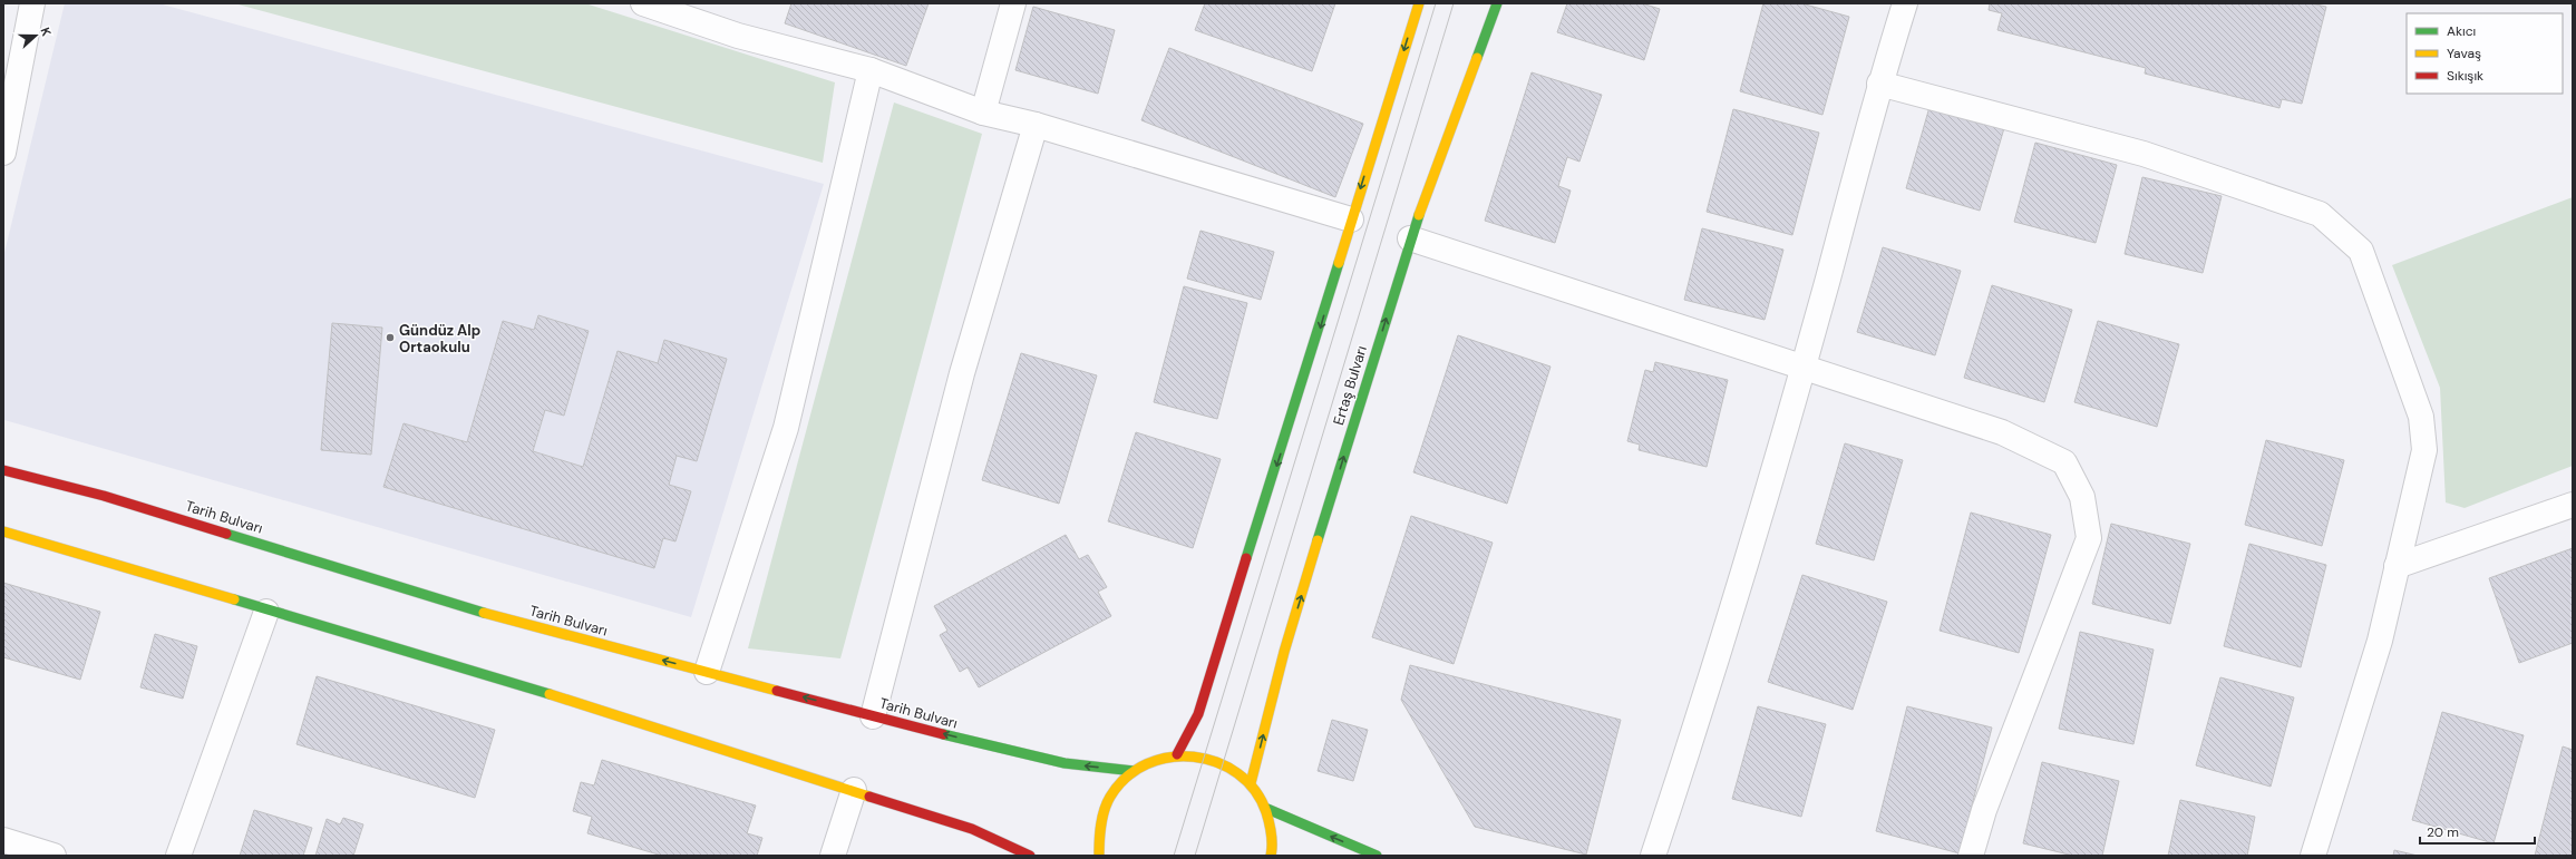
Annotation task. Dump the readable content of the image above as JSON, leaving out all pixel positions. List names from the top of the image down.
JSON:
{
  "streets": {
    "main road": ["Ertaş Bulvarı", "Tarih Bulvarı"]
  },
  "places": ["Gündüz Alp Ortaokulu"],
  "legend": ["Akıcı", "Yavaş", "Sıkışık"],
  "scale_bar": "20 m",
  "north": "right"
}
